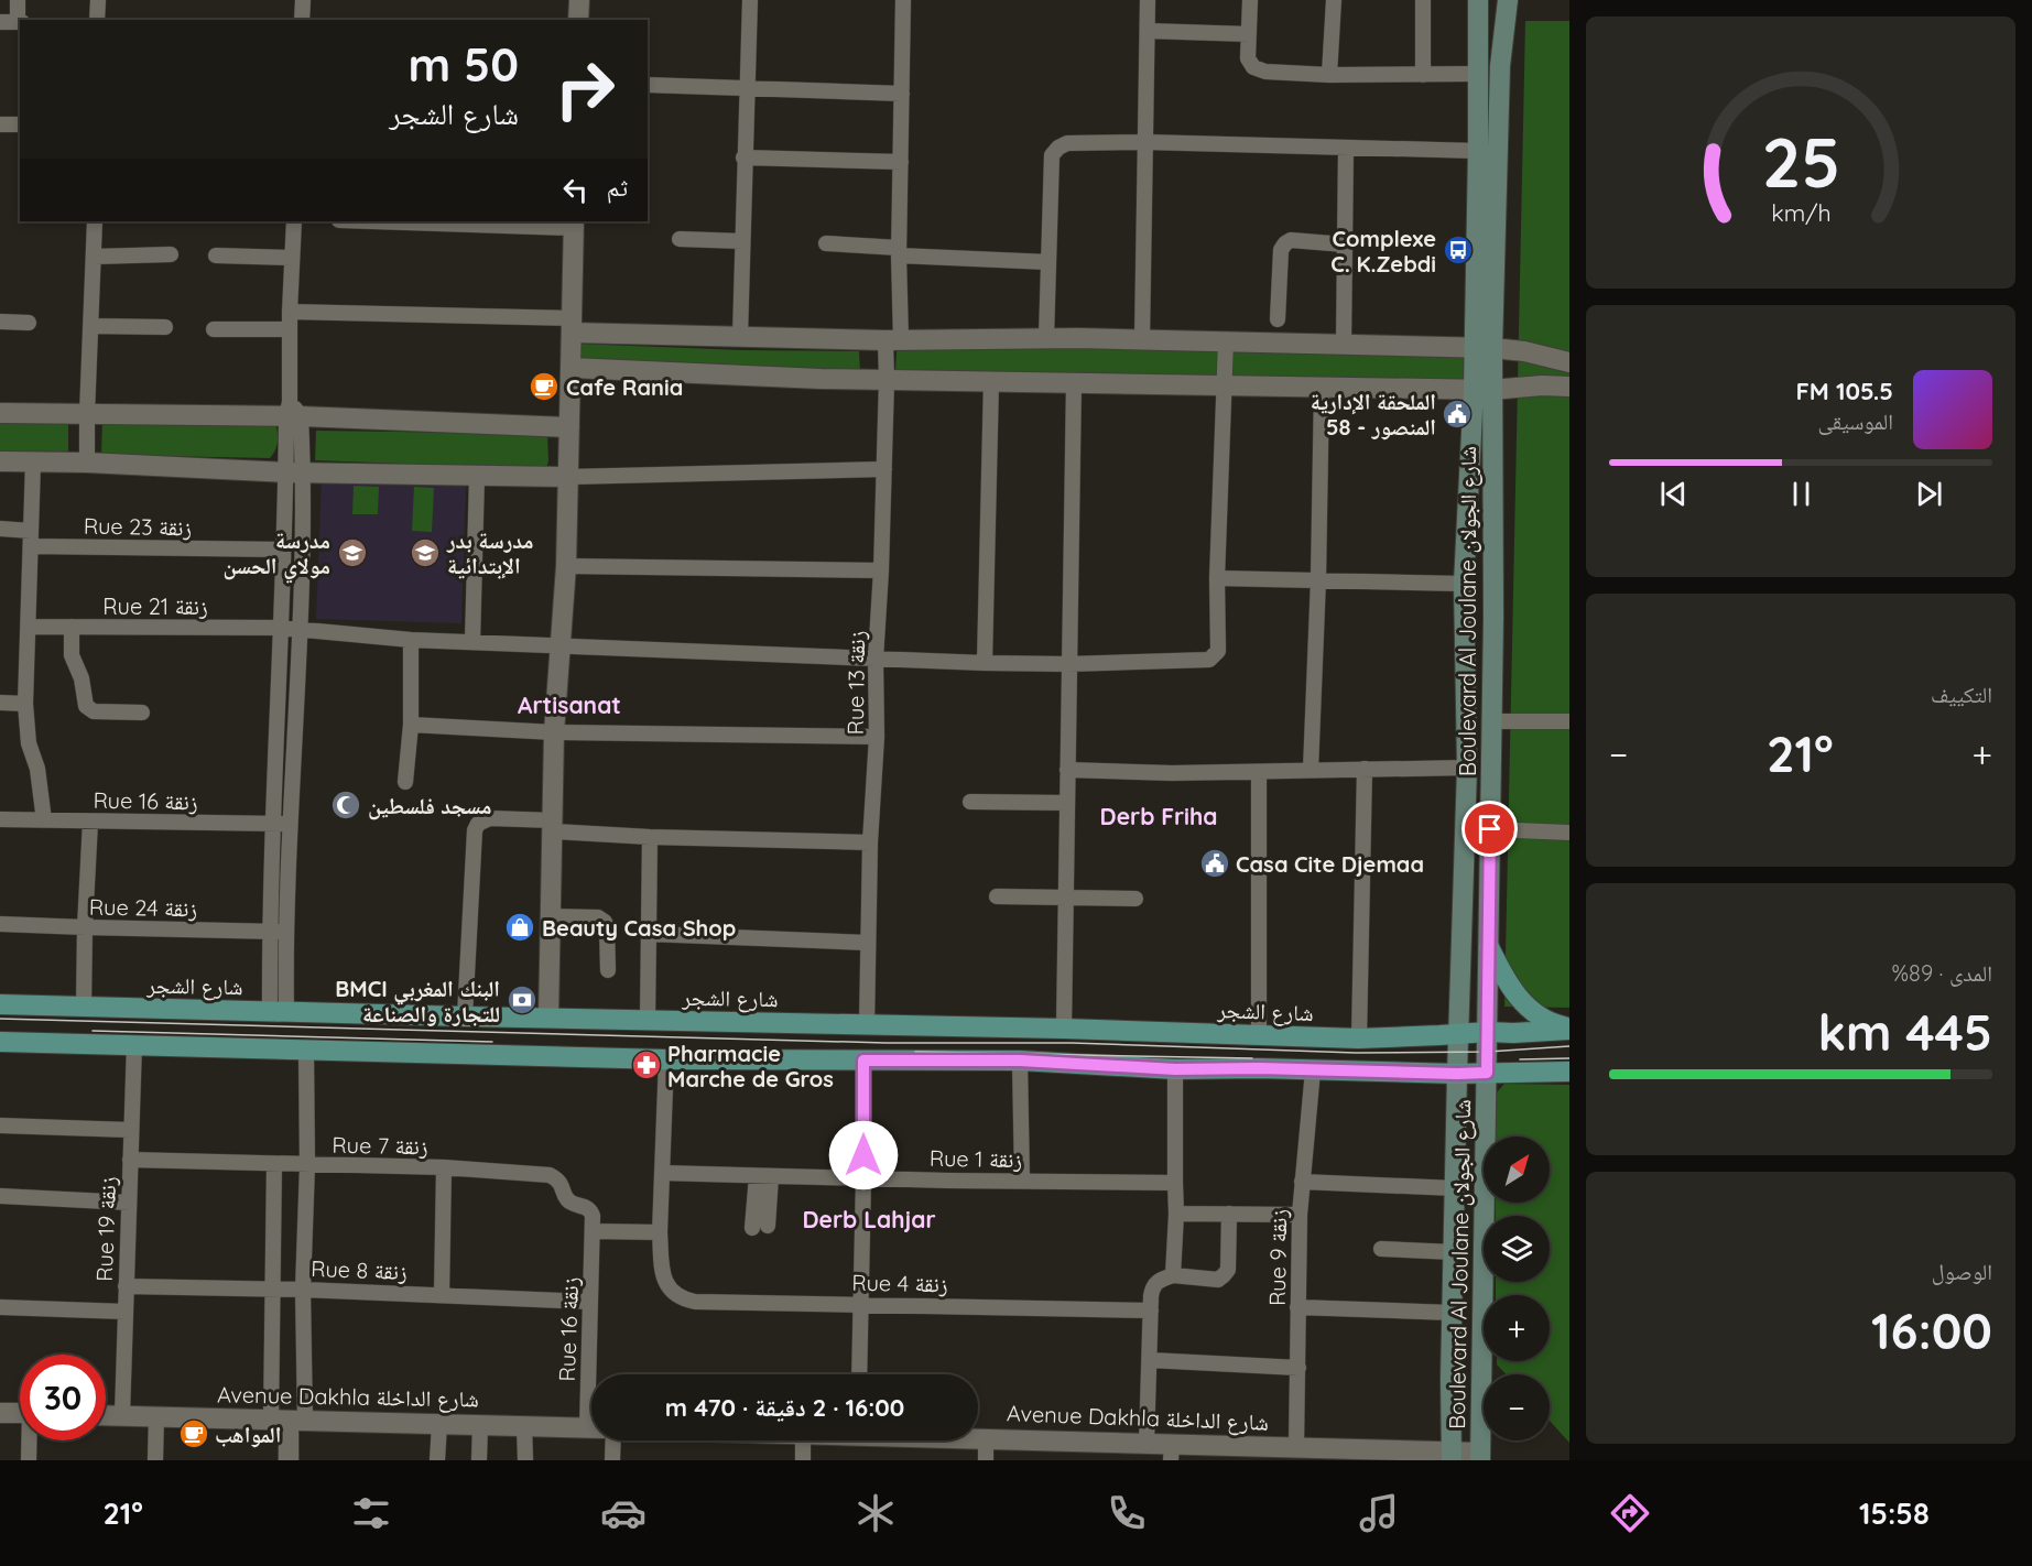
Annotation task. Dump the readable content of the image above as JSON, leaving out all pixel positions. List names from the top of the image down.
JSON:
{
  "streets": {
    "main road": ["Boulevard Al Joulane شارع الجولان", "شارع الشجر"],
    "street": [
      "Rue 23 زنقة",
      "Rue 21 زنقة",
      "Rue 13 زنقة",
      "Rue 16 زنقة",
      "Rue 24 زنقة",
      "Rue 7 زنقة",
      "Rue 1 زنقة",
      "Rue 19 زنقة",
      "Rue 9 زنقة",
      "Rue 8 زنقة",
      "Rue 4 زنقة",
      "Avenue Dakhla شارع الداخلة"
    ]
  },
  "crossings": [
    ["Rue 21 زنقة", "Rue 13 زنقة"],
    ["Boulevard Al Joulane شارع الجولان", "شارع الشجر"],
    ["Boulevard Al Joulane شارع الجولان", "Avenue Dakhla شارع الداخلة"],
    ["Rue 13 زنقة", "شارع الشجر"],
    ["Rue 16 زنقة", "Rue 7 زنقة"],
    ["Rue 16 زنقة", "Rue 8 زنقة"],
    ["Rue 7 زنقة", "Rue 19 زنقة"],
    ["Rue 19 زنقة", "Rue 8 زنقة"],
    ["Rue 19 زنقة", "Avenue Dakhla شارع الداخلة"],
    ["Rue 9 زنقة", "Avenue Dakhla شارع الداخلة"]
  ],
  "districts": ["Artisanat", "Derb Friha", "Derb Lahjar"],
  "places": {
    "bus stop": ["Complexe C. K.Zebdi"],
    "cafe": ["Cafe Rania", "المواهب"],
    "public building": ["الملحقة الإدارية 58 - المنصور", "Casa Cite Djemaa"],
    "school or university": ["مدرسة مولاي الحسن", "مدرسة بدر الإبتدائية"],
    "mosque": ["مسجد فلسطين"],
    "shop": ["Beauty Casa Shop"],
    "bank": ["BMCI البنك المغربي للتجارة والصناعة"],
    "pharmacy": ["Pharmacie Marche de Gros"]
  },
  "north": "top right",
  "page": {
    "turn": ["50 m", "شارع الشجر"],
    "then": "ثم",
    "song": ["105.5 FM", "الموسيقى"],
    "tile": [
      "التكييف",
      ["المدى · 89%", "445 km"],
      ["الوصول", "16:00"]
    ],
    "heat": ["−", "21°", "+"],
    "map_buttons": ["+", "−"],
    "limit": "30",
    "trip": "16:00 · 2 دقيقة · 470 m",
    "tabs": ["15:58", "21°"],
    "gauge": ["25", "km/h"]
  }
}
